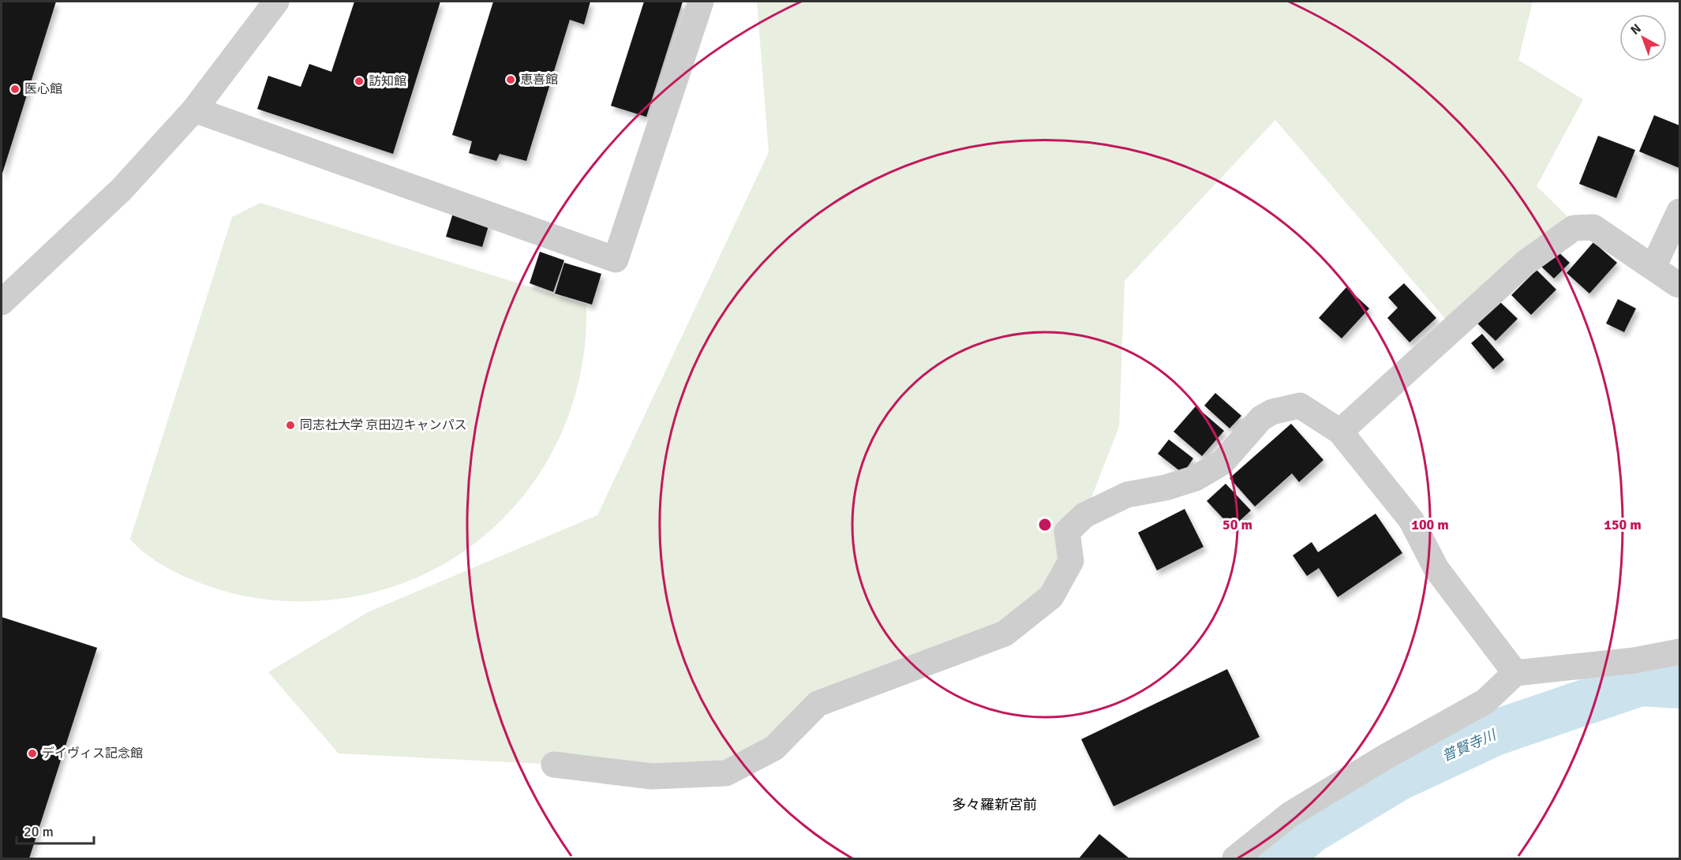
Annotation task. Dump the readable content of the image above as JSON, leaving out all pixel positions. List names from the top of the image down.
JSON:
{
  "districts": ["多々羅新宮前"],
  "water": ["普賢寺川"],
  "places": [
    "恵喜館",
    "訪知館",
    "医心館",
    "同志社大学 京田辺キャンパス",
    "デイヴィス記念館"
  ],
  "scale_bar": "20 m",
  "north": "top left",
  "rings": ["50 m", "100 m", "150 m"]
}
